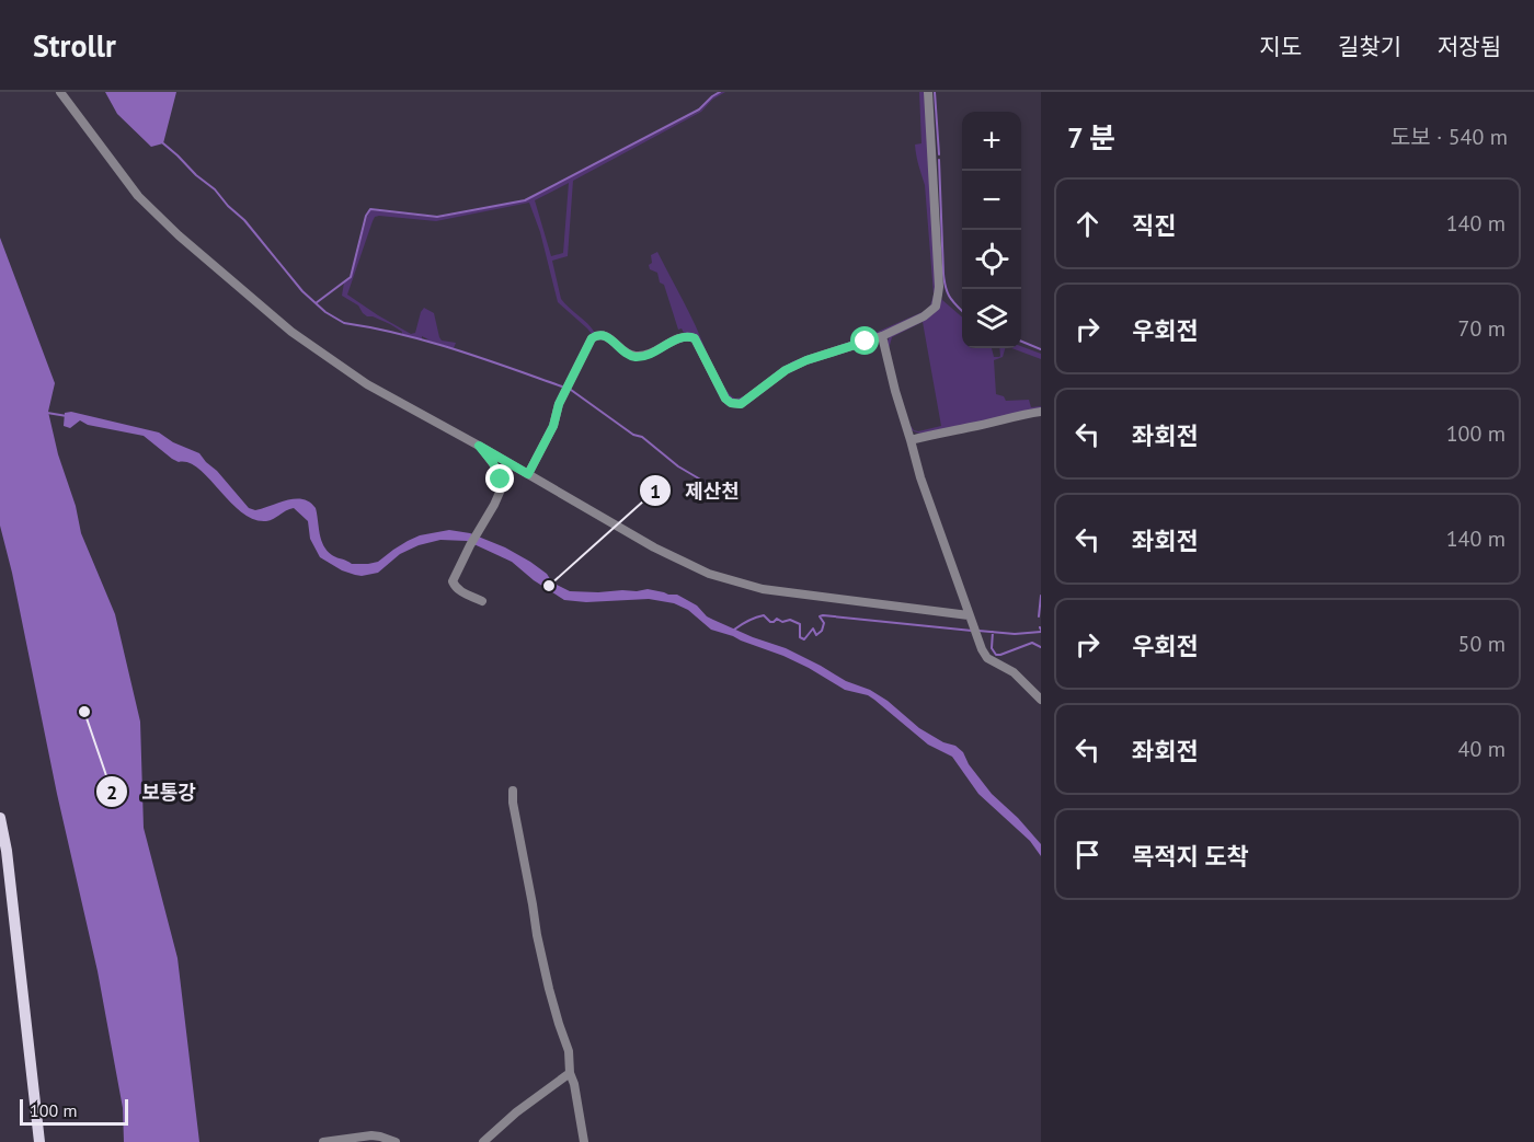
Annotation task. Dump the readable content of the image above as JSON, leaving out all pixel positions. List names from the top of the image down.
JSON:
{
  "places": ["제산천", "보통강"],
  "scale_bar": "100 m",
  "page": {
    "header": "Strollr",
    "nav": ["지도", "길찾기", "저장됨"],
    "heading": ["7 분", "도보 · 540 m"],
    "map_buttons": ["+", "−"],
    "list": [
      ["직진", "140 m"],
      ["우회전", "70 m"],
      ["좌회전", "100 m"],
      ["좌회전", "140 m"],
      ["우회전", "50 m"],
      ["좌회전", "40 m"],
      "목적지 도착"
    ],
    "scale": "100 m"
  }
}
